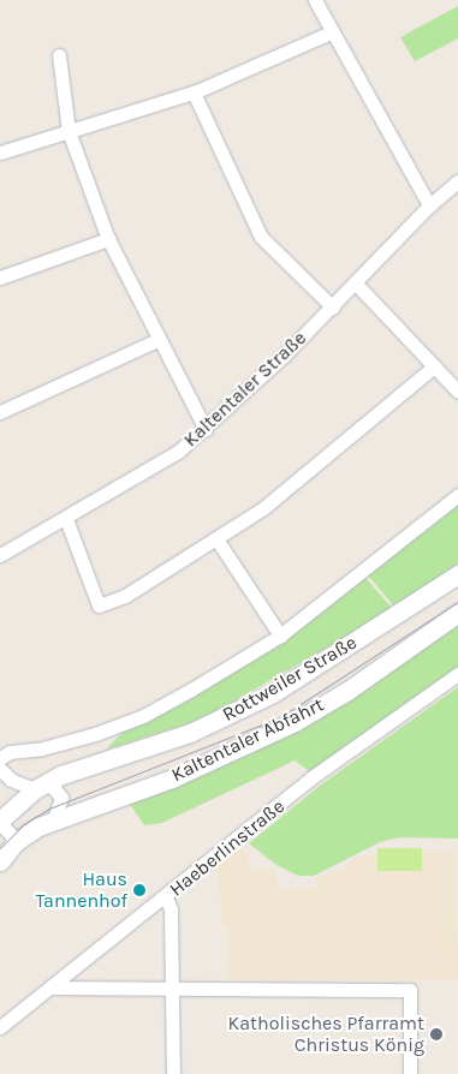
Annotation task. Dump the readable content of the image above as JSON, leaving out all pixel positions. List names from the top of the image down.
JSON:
{
  "streets": {
    "main road": ["Rottweiler Straße", "Kaltentaler Abfahrt"],
    "street": ["Kaltentaler Straße", "Haeberlinstraße"]
  },
  "places": ["Haus Tannenhof", "Katholisches Pfarramt Christus König"]
}
